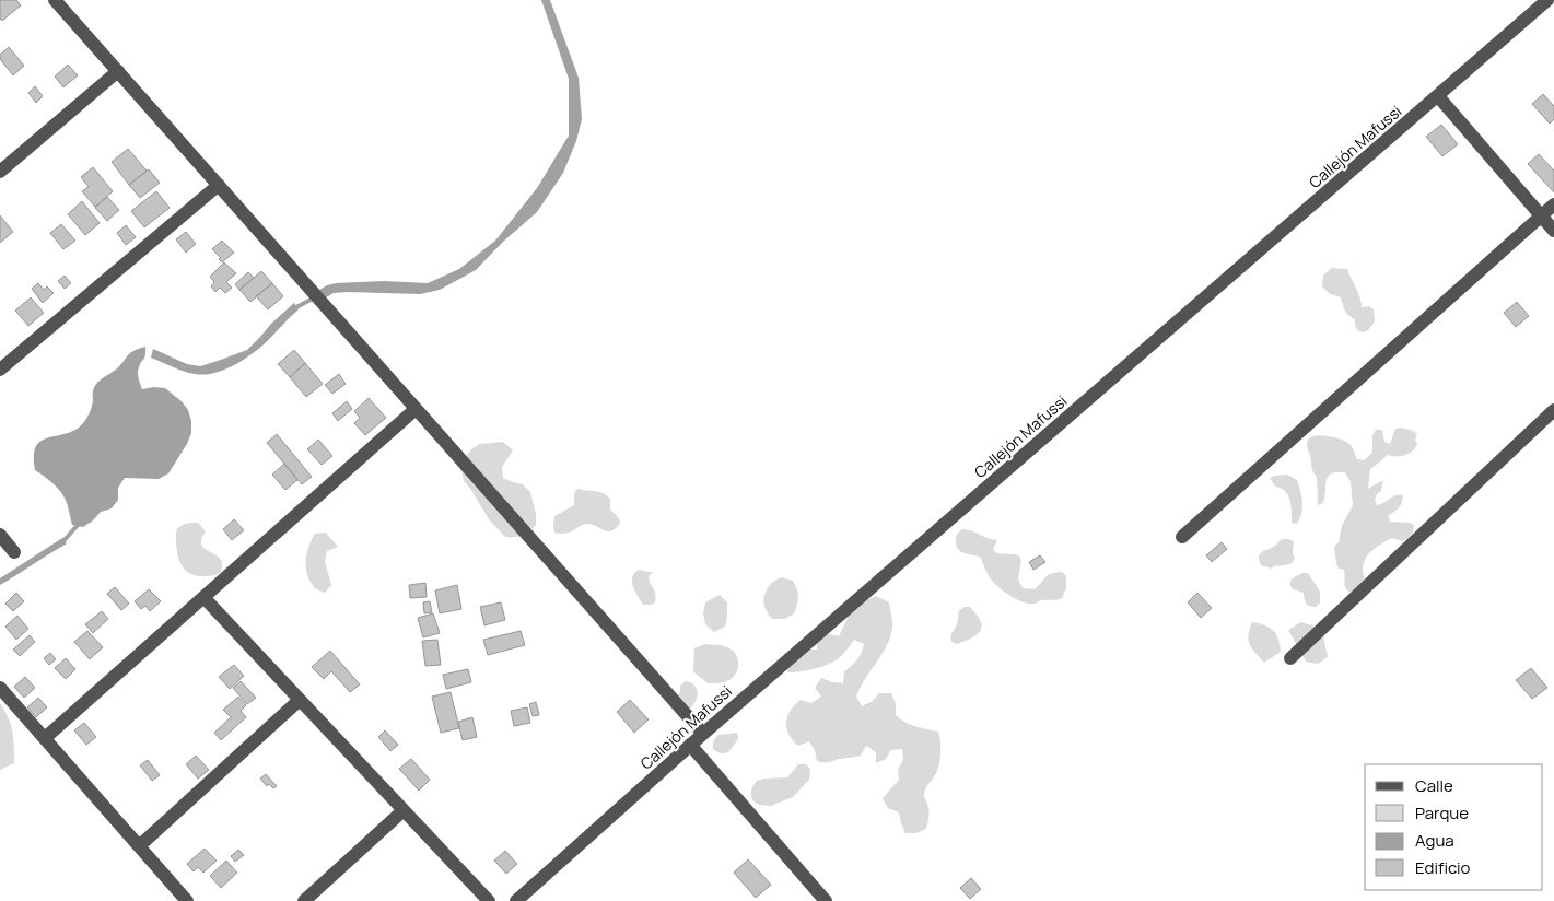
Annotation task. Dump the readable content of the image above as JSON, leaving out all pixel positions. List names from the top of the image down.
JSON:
{
  "streets": {
    "street": ["Callejón Mafussi"]
  },
  "legend": [
    "Calle",
    "Parque",
    "Agua",
    "Edificio"
  ]
}
